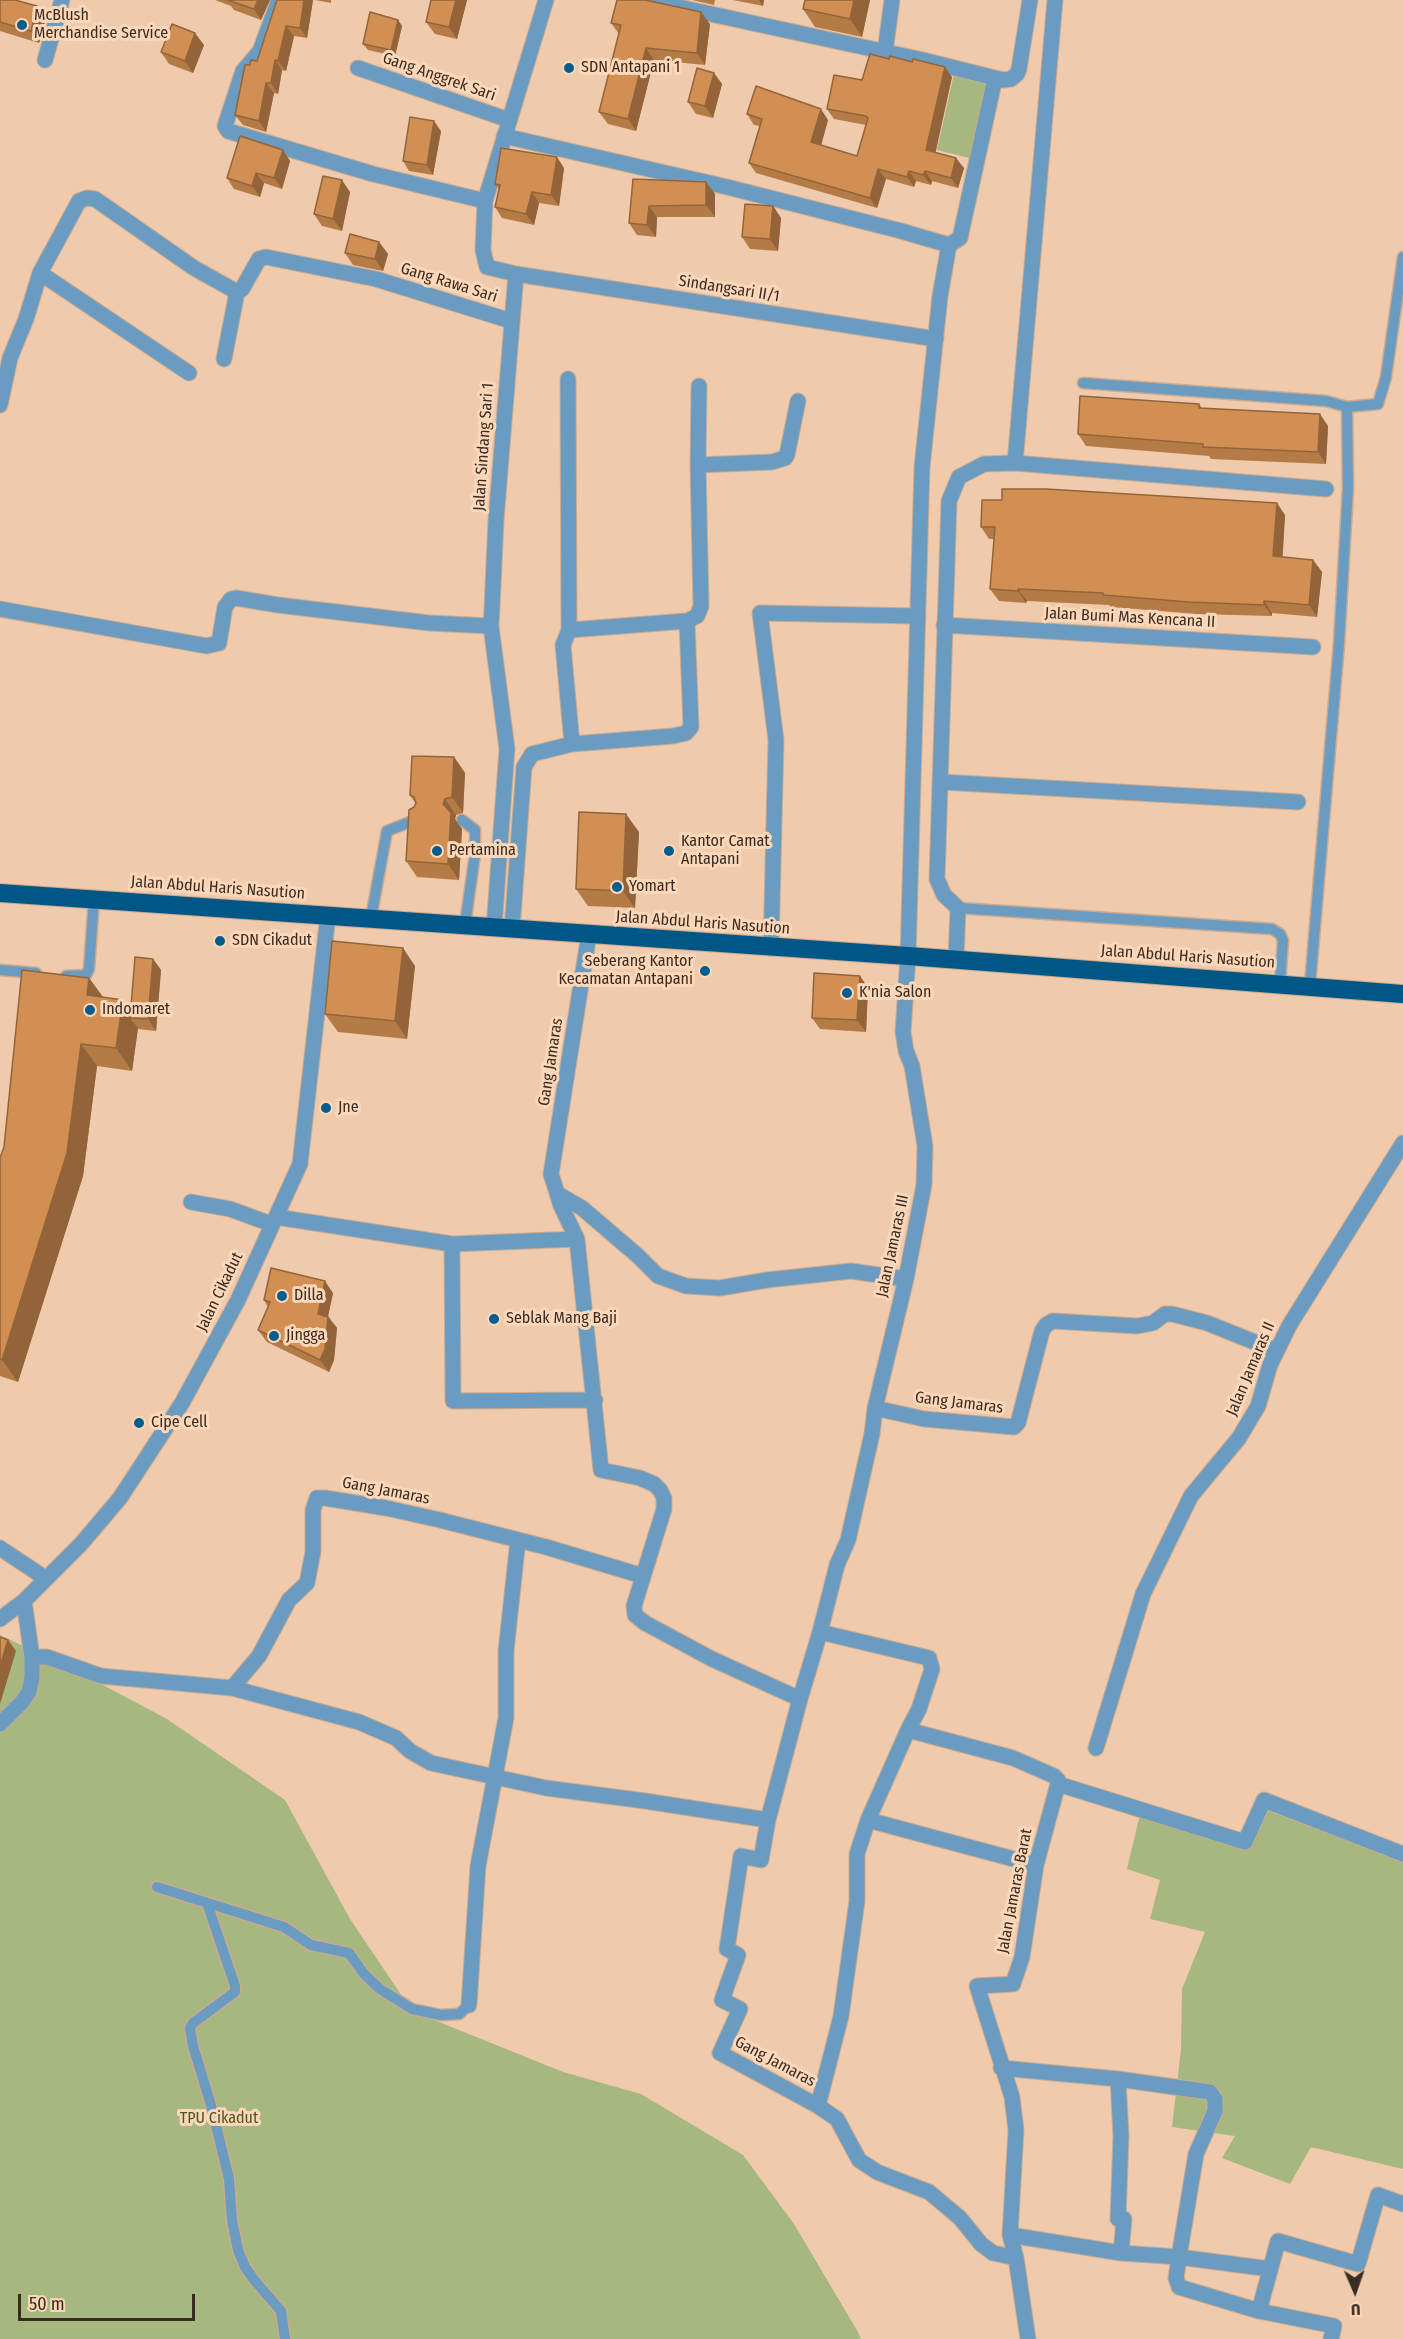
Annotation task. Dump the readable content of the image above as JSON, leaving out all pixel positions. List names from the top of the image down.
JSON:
{
  "streets": {
    "highway": ["Jalan Abdul Haris Nasution"],
    "street": [
      "Gang Anggrek Sari",
      "Gang Rawa Sari",
      "Sindangsari II/1",
      "Jalan Sindang Sari 1",
      "Jalan Bumi Mas Kencana II",
      "Gang Jamaras",
      "Jalan Jamaras III",
      "Jalan Cikadut",
      "Jalan Jamaras II",
      "Jalan Jamaras Barat"
    ]
  },
  "crossings": [
    ["Gang Rawa Sari", "Jalan Sindang Sari 1"],
    ["Sindangsari II/1", "Jalan Sindang Sari 1"],
    ["Sindangsari II/1", "Jalan Jamaras III"],
    ["Jalan Sindang Sari 1", "Jalan Abdul Haris Nasution"],
    ["Jalan Abdul Haris Nasution", "Gang Jamaras"],
    ["Jalan Abdul Haris Nasution", "Jalan Jamaras III"],
    ["Jalan Abdul Haris Nasution", "Jalan Cikadut"],
    ["Gang Jamaras", "Jalan Jamaras III"],
    ["Gang Jamaras", "Jalan Jamaras II"],
    ["Gang Jamaras", "Jalan Jamaras Barat"]
  ],
  "parks": ["TPU Cikadut"],
  "places": [
    "McBlush Merchandise Service",
    "SDN Antapani 1",
    "Pertamina",
    "Kantor Camat Antapani",
    "Yomart",
    "SDN Cikadut",
    "Seberang Kantor Kecamatan Antapani",
    "K'nia Salon",
    "Indomaret",
    "Jne",
    "Dilla",
    "Seblak Mang Baji",
    "Jingga",
    "Cipe Cell"
  ],
  "scale_bar": "50 m",
  "north": "bottom"
}
